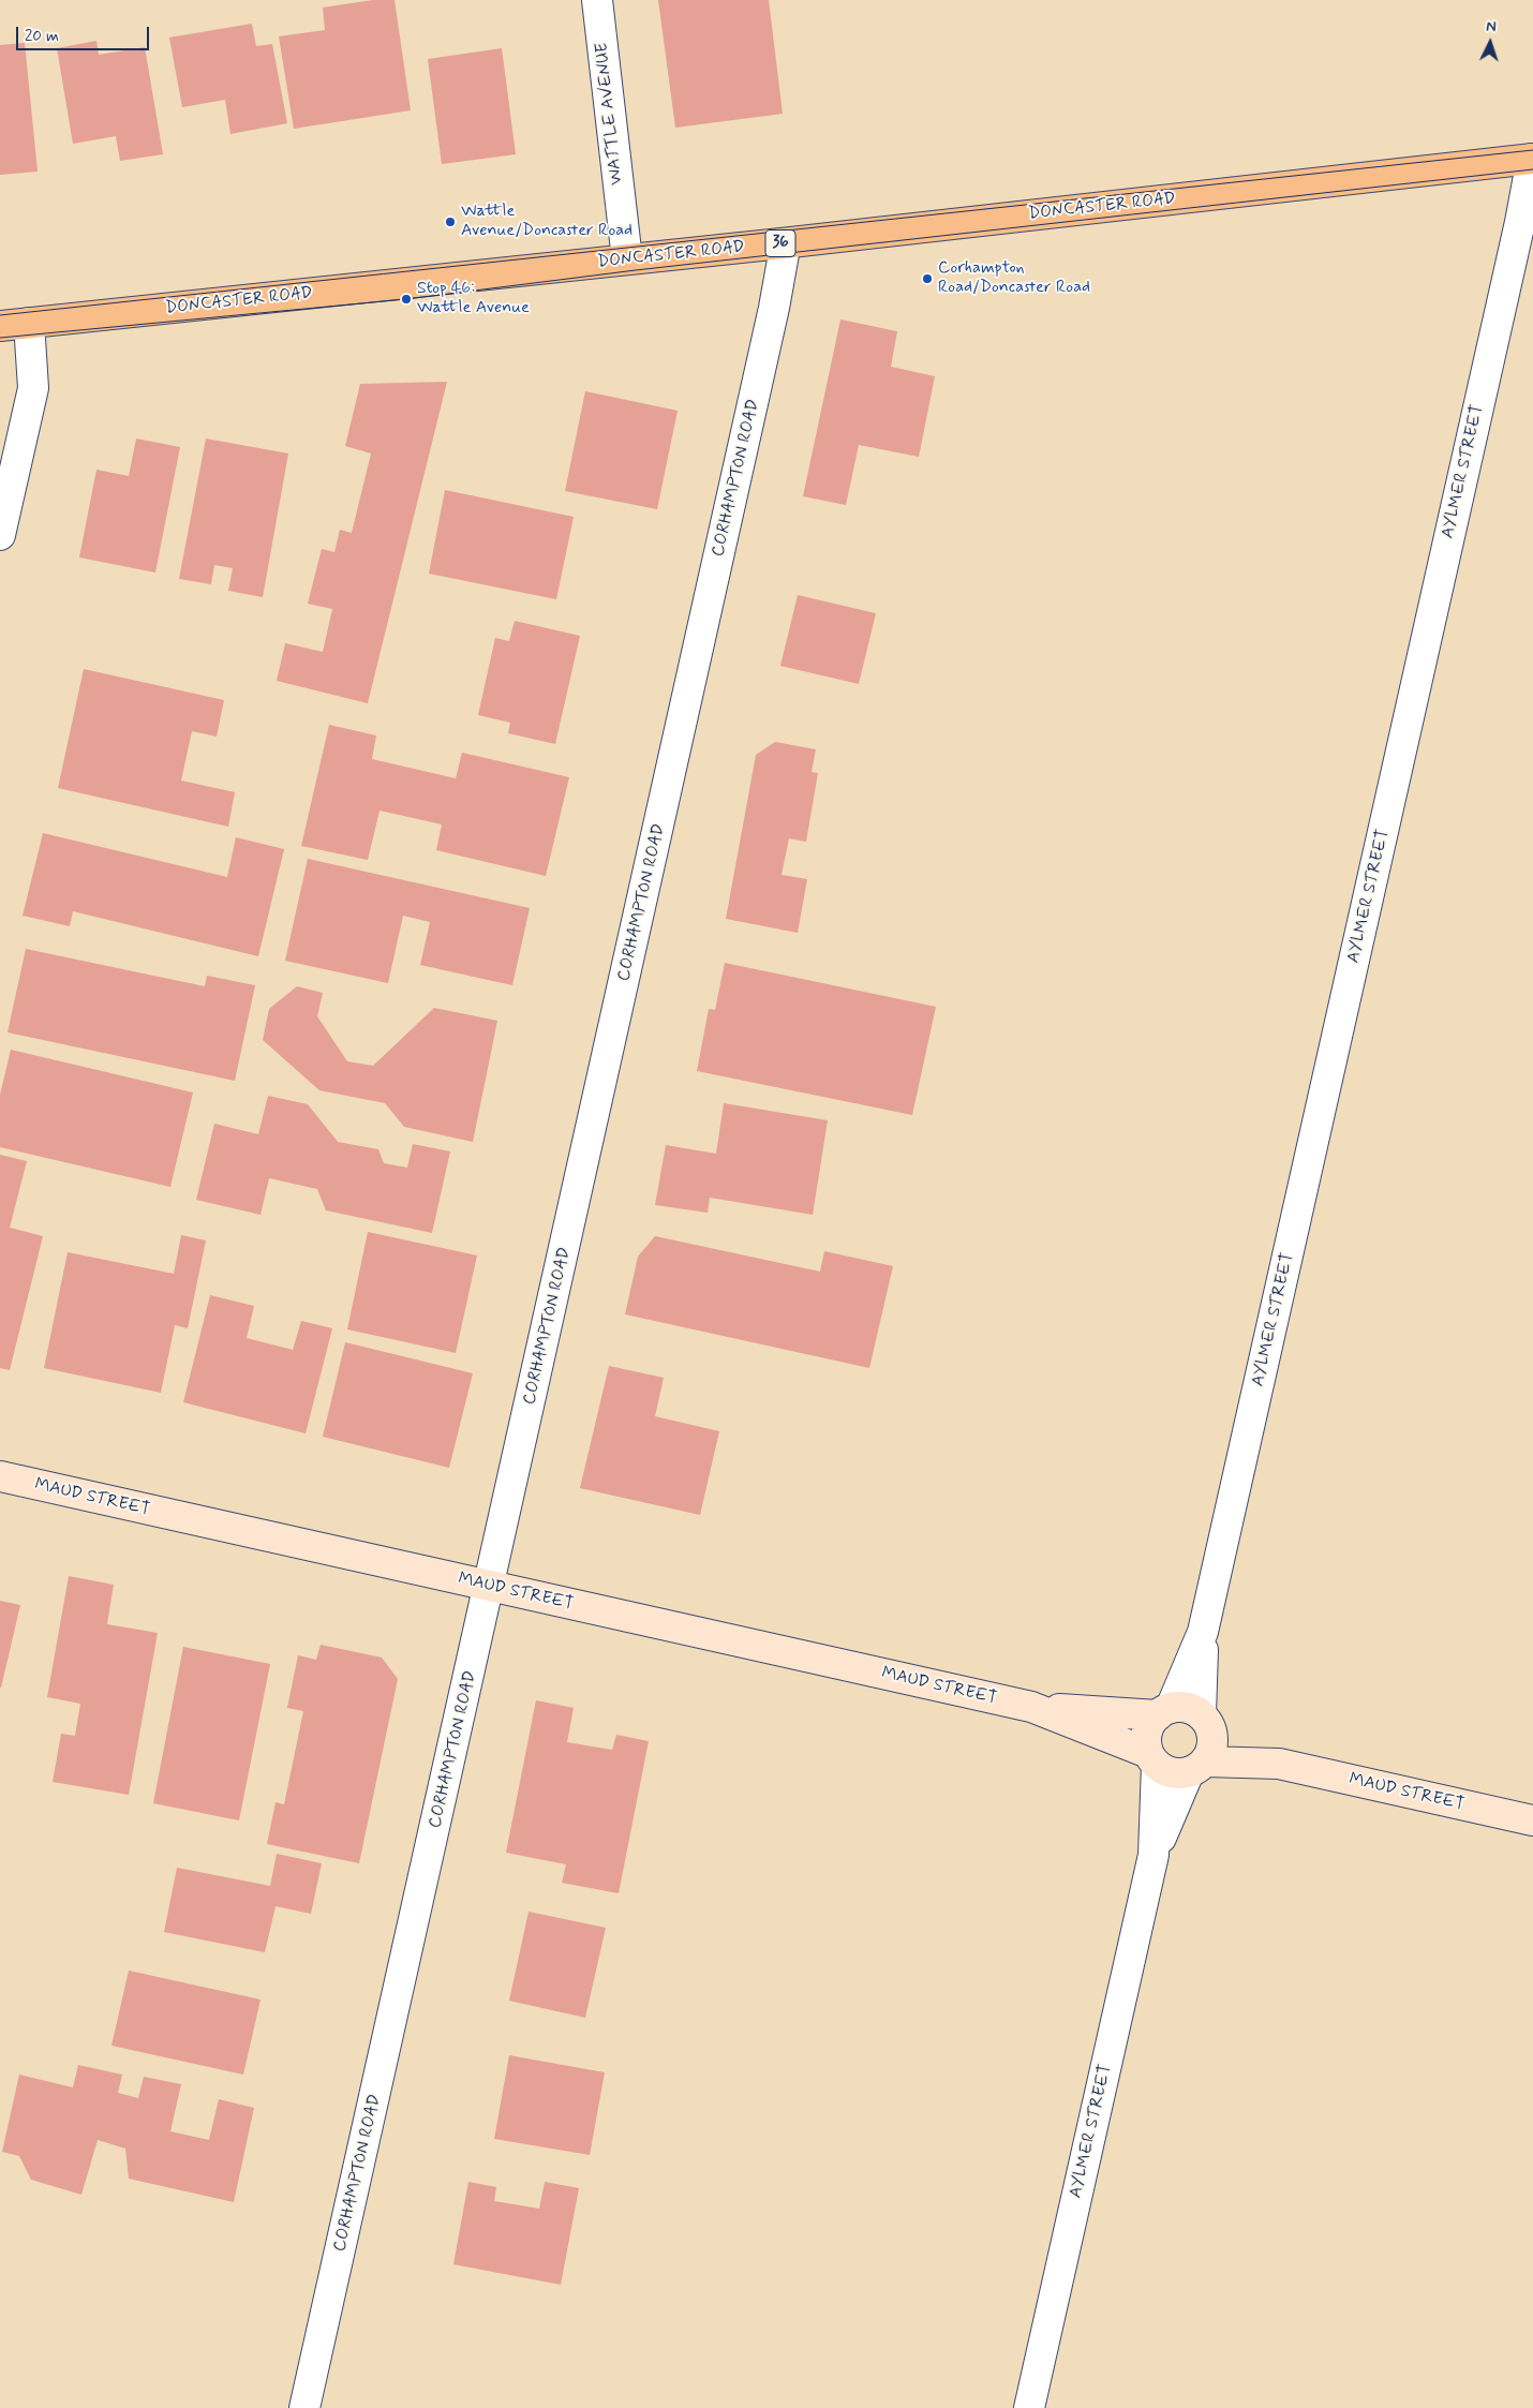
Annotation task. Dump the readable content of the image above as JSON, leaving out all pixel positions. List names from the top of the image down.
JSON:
{
  "streets": {
    "main road": ["DONCASTER ROAD", "36"],
    "street": [
      "WATTLE AVENUE",
      "AYLMER STREET",
      "CORHAMPTON ROAD",
      "MAUD STREET"
    ]
  },
  "crossings": [
    ["WATTLE AVENUE", "DONCASTER ROAD"],
    ["DONCASTER ROAD", "AYLMER STREET"],
    ["DONCASTER ROAD", "CORHAMPTON ROAD"],
    ["AYLMER STREET", "MAUD STREET"],
    ["CORHAMPTON ROAD", "MAUD STREET"]
  ],
  "places": ["Wattle Avenue/Doncaster Road", "Corhampton Road/Doncaster Road", "Stop 46: Wattle Avenue"],
  "scale_bar": "20 m",
  "north": "top"
}
